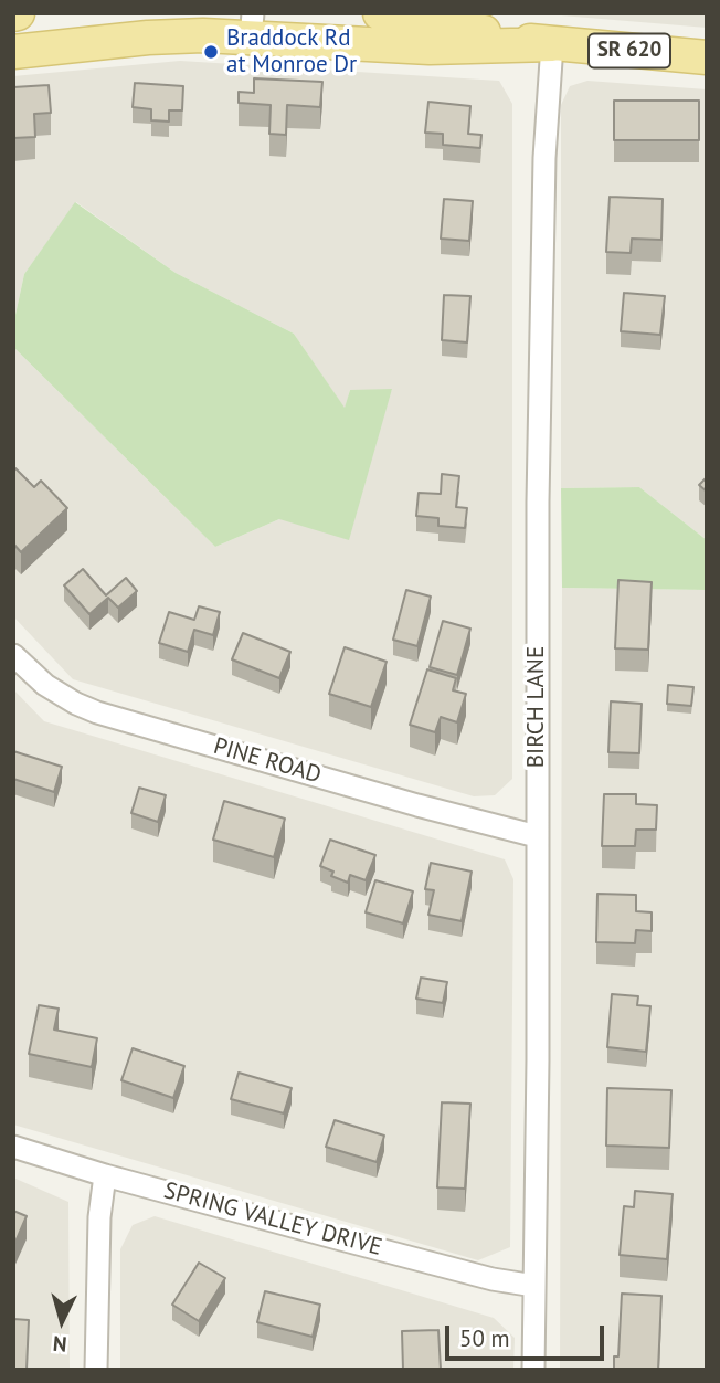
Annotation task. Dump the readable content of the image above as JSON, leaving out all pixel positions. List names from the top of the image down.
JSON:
{
  "streets": {
    "main road": ["SR 620"],
    "street": ["BIRCH LANE", "PINE ROAD", "SPRING VALLEY DRIVE"]
  },
  "crossings": [
    ["SR 620", "BIRCH LANE"],
    ["BIRCH LANE", "PINE ROAD"],
    ["BIRCH LANE", "SPRING VALLEY DRIVE"]
  ],
  "places": ["Braddock Rd at Monroe Dr"],
  "scale_bar": "50 m",
  "north": "bottom"
}
